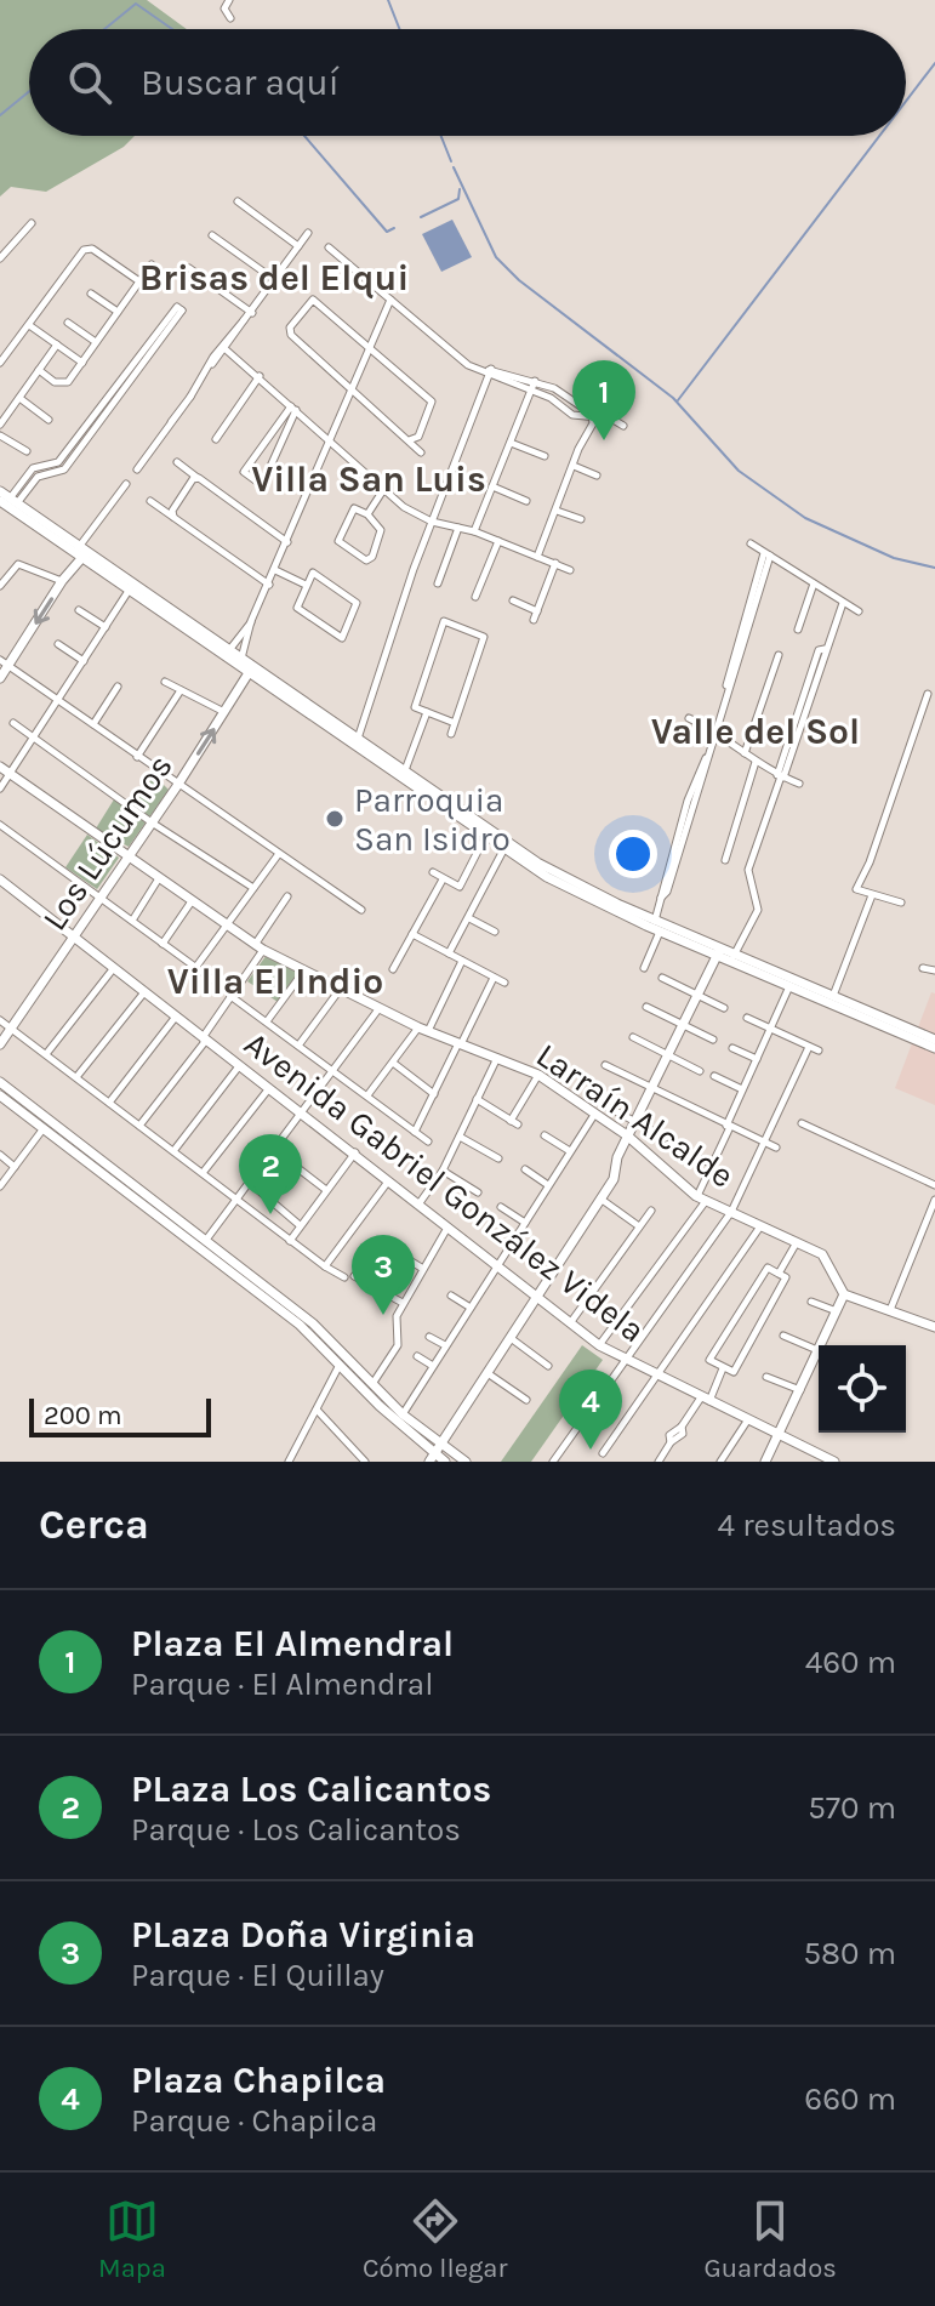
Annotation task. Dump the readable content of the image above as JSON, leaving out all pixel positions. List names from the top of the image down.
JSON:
{
  "streets": {
    "main road": ["Los Lúcumos", "Larraín Alcalde", "Avenida Gabriel González Videla"]
  },
  "crossings": [
    ["Los Lúcumos", "Larraín Alcalde"],
    ["Los Lúcumos", "Avenida Gabriel González Videla"]
  ],
  "districts": [
    "Brisas del Elqui",
    "Villa San Luis",
    "Valle del Sol",
    "Villa El Indio"
  ],
  "places": ["Parroquia San Isidro"],
  "scale_bar": "200 m",
  "page": {
    "search": "Buscar aquí",
    "pins": [
      "1",
      "2",
      "3",
      "4"
    ],
    "scale": "200 m",
    "heading": ["Cerca", "4 resultados"],
    "list": [
      {
        "mark": "1",
        "name": "Plaza El Almendral",
        "note": "Parque · El Almendral",
        "value": "460 m"
      },
      {
        "mark": "2",
        "name": "PLaza Los Calicantos",
        "note": "Parque · Los Calicantos",
        "value": "570 m"
      },
      {
        "mark": "3",
        "name": "PLaza Doña Virginia",
        "note": "Parque · El Quillay",
        "value": "580 m"
      },
      {
        "mark": "4",
        "name": "Plaza Chapilca",
        "note": "Parque · Chapilca",
        "value": "660 m"
      }
    ],
    "nav": ["Mapa", "Cómo llegar", "Guardados"]
  }
}
